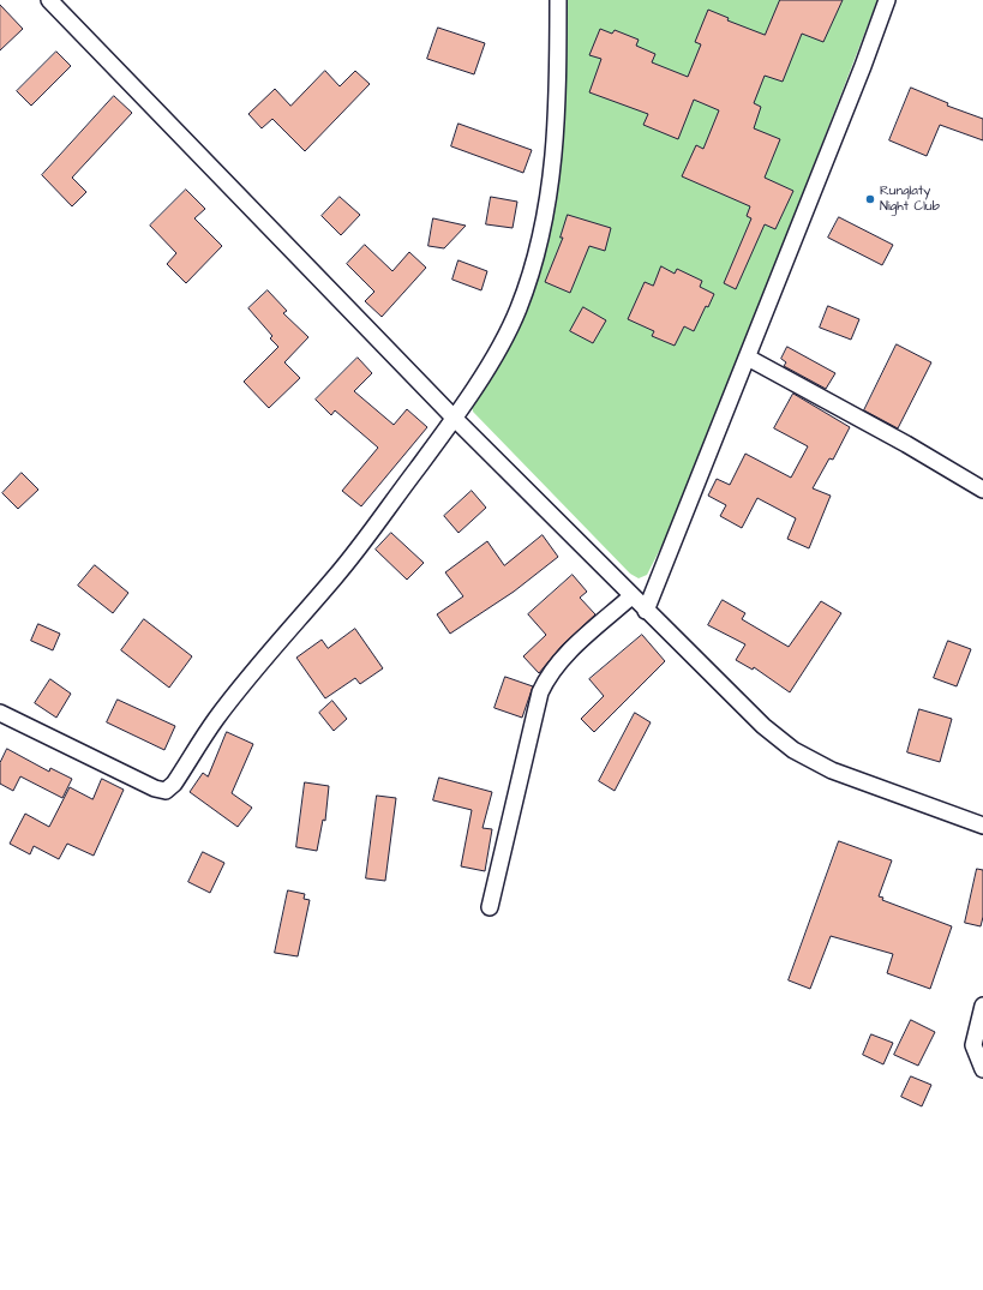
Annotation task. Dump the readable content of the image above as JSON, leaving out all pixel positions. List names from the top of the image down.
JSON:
{
  "places": ["Runglaty Night Club"]
}
